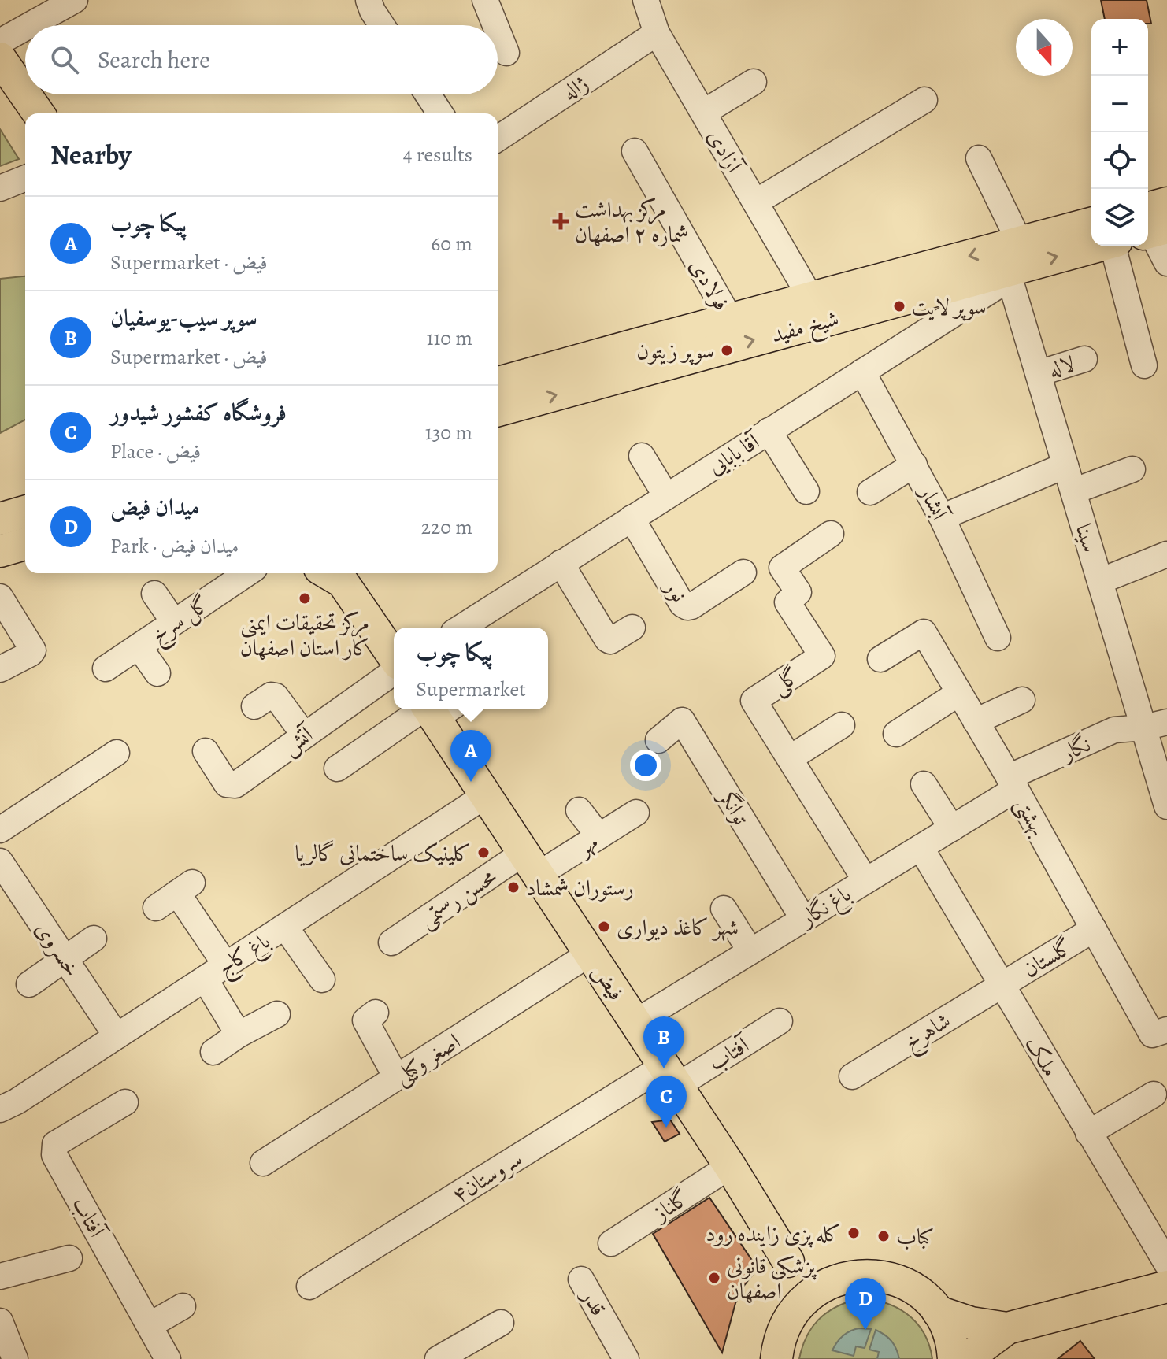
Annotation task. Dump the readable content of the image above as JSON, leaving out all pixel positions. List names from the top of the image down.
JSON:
{
  "streets": {
    "main road": ["شیخ مفید", "فیض"],
    "street": [
      "ژاله",
      "آزادی",
      "فولادی",
      "لاله",
      "آقا بابایی",
      "آبشار",
      "سینا",
      "نور",
      "گل سرخ",
      "گلی",
      "آتش",
      "نگار",
      "توانگر",
      "بهشتی",
      "مهر",
      "محسن رستمی",
      "باغ نگار",
      "خسروی",
      "باغ کاج",
      "گلستان",
      "شاهرخ",
      "آفتاب",
      "ملک",
      "اصغر وکیلی",
      "سروستان۴",
      "گلناز",
      "قدر"
    ]
  },
  "crossings": [
    ["ژاله", "آزادی"],
    ["آزادی", "شیخ مفید"],
    ["فولادی", "شیخ مفید"],
    ["شیخ مفید", "آقا بابایی"],
    ["شیخ مفید", "سینا"],
    ["لاله", "سینا"],
    ["آقا بابایی", "آبشار"],
    ["آقا بابایی", "سینا"],
    ["آقا بابایی", "نور"],
    ["سینا", "نگار"],
    ["گلی", "باغ نگار"],
    ["نگار", "بهشتی"],
    ["نگار", "باغ نگار"],
    ["توانگر", "باغ نگار"],
    ["بهشتی", "باغ نگار"],
    ["بهشتی", "گلستان"],
    ["مهر", "محسن رستمی"],
    ["مهر", "فیض"],
    ["محسن رستمی", "فیض"],
    ["باغ نگار", "فیض"],
    ["باغ نگار", "ملک"],
    ["خسروی", "باغ کاج"],
    ["باغ کاج", "فیض"],
    ["گلستان", "شاهرخ"],
    ["گلستان", "ملک"],
    ["فیض", "آفتاب"],
    ["فیض", "اصغر وکیلی"],
    ["فیض", "سروستان۴"],
    ["فیض", "گلناز"],
    ["شاهرخ", "ملک"],
    ["آفتاب", "سروستان۴"]
  ],
  "places": {
    "health": ["مرکز بهداشت شماره ۲ اصفهان"],
    "other": [
      "سوپر لایت",
      "سوپر زیتون",
      "مرکز تحقیقات ایمنی کار استان اصفهان",
      "کلینیک ساختمانی گالریا",
      "رستوران شمشاد",
      "شهر کاغذ دیواری",
      "کله پزی زاینده رود",
      "کباب",
      "پزشکی قانونی اصفهان"
    ]
  },
  "north": "bottom",
  "page": {
    "map_buttons": ["+", "−"],
    "search": "Search here",
    "heading": ["Nearby", "4 results"],
    "list": [
      {
        "mark": "A",
        "name": "پیکا چوب",
        "note": "Supermarket · فیض",
        "value": "60 m"
      },
      {
        "mark": "B",
        "name": "سوپر سیب-یوسفیان",
        "note": "Supermarket · فیض",
        "value": "110 m"
      },
      {
        "mark": "C",
        "name": "فروشگاه کفشور شیدور",
        "note": "Place · فیض",
        "value": "130 m"
      },
      {
        "mark": "D",
        "name": "میدان فیض",
        "note": "Park · میدان فیض",
        "value": "220 m"
      }
    ],
    "popup": ["پیکا چوب", "Supermarket"],
    "pins": [
      "A",
      "B",
      "C",
      "D"
    ]
  }
}
